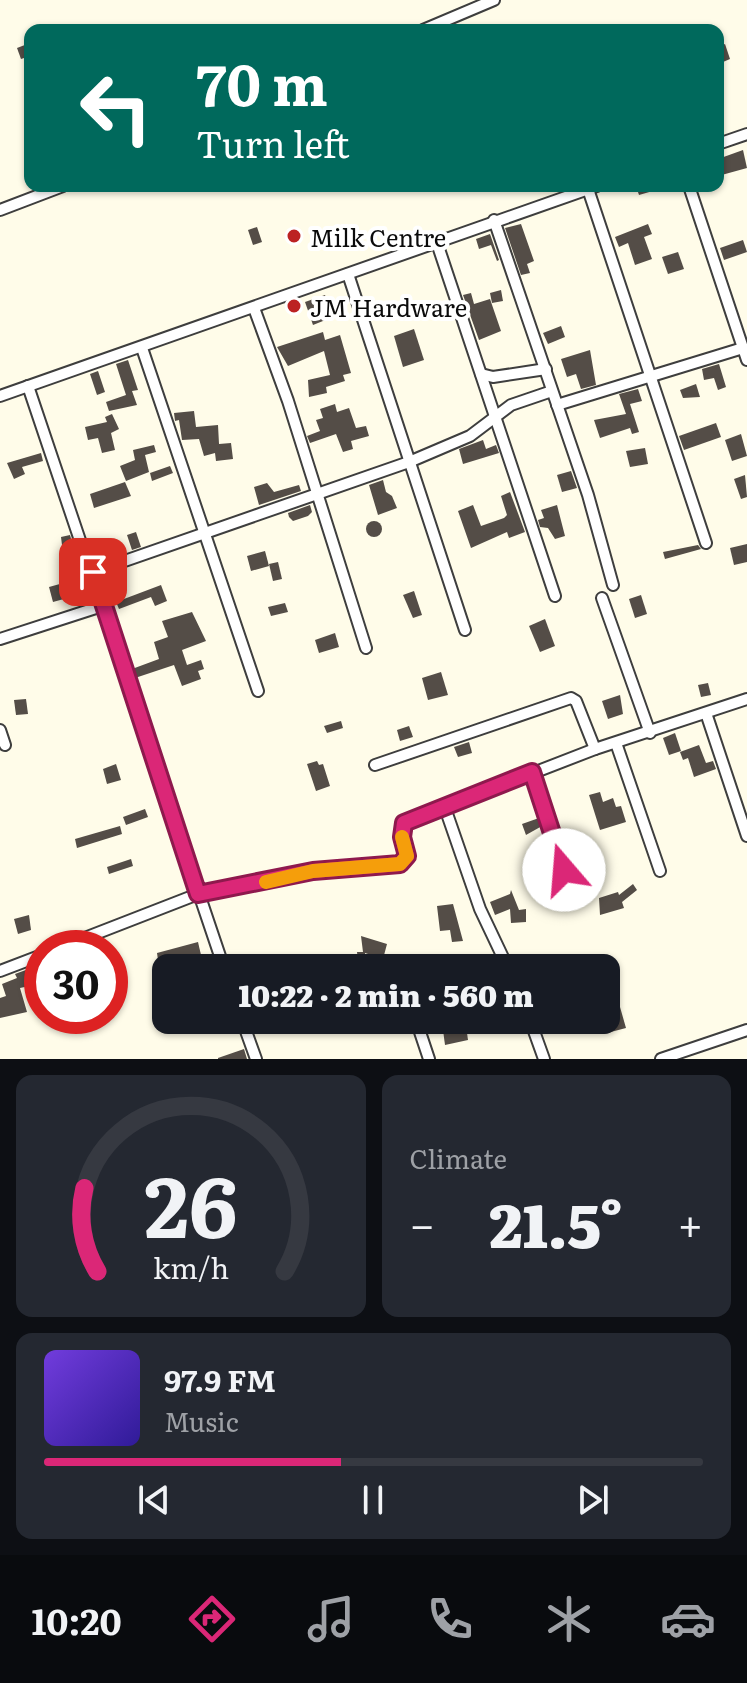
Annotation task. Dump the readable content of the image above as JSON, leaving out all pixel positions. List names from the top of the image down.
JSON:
{
  "places": ["Milk Centre", "JM Hardware"],
  "page": {
    "turn": ["70 m", "Turn left"],
    "limit": "30",
    "trip": "10:22 · 2 min · 560 m",
    "tile": "Climate",
    "heat": ["−", "21.5°", "+"],
    "song": ["97.9 FM", "Music"],
    "tabs": "10:20",
    "gauge": ["26", "km/h"]
  }
}
